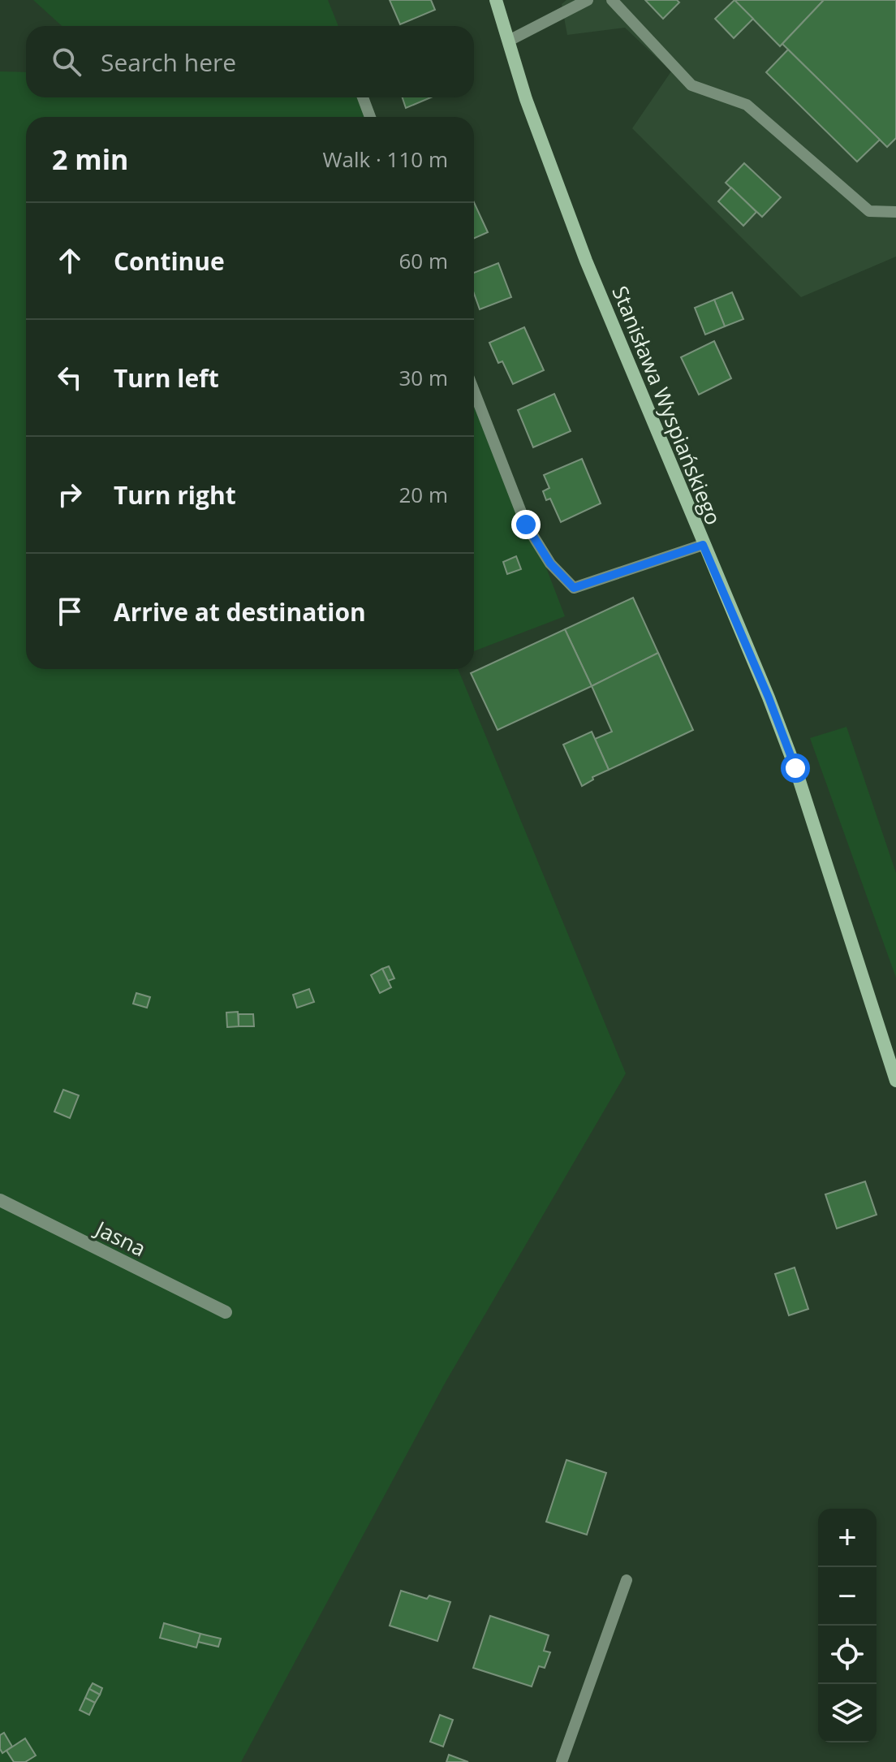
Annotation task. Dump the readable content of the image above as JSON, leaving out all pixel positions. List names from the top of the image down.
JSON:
{
  "streets": {
    "main road": ["Stanisława Wyspiańskiego"],
    "street": ["Jasna"]
  },
  "page": {
    "search": "Search here",
    "heading": ["2 min", "Walk · 110 m"],
    "list": [
      ["Continue", "60 m"],
      ["Turn left", "30 m"],
      ["Turn right", "20 m"],
      "Arrive at destination"
    ],
    "map_buttons": ["+", "−"]
  }
}
